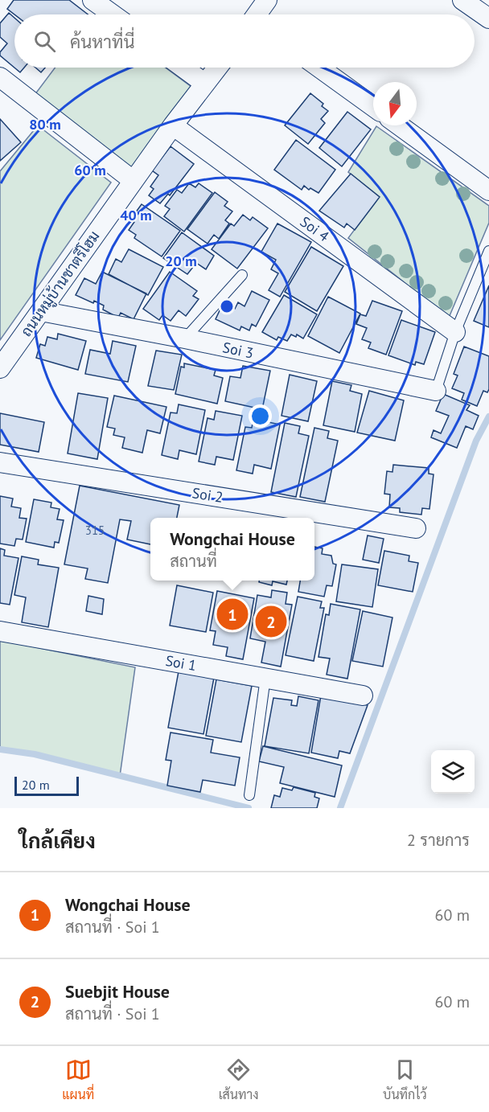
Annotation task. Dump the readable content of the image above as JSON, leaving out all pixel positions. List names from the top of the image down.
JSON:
{
  "streets": {
    "street": [
      "Soi 4",
      "ถนนหมู่บ้านชาตรีโฮม",
      "Soi 3",
      "Soi 2",
      "Soi 1"
    ]
  },
  "crossings": [
    ["Soi 4", "ถนนหมู่บ้านชาตรีโฮม"],
    ["ถนนหมู่บ้านชาตรีโฮม", "Soi 3"]
  ],
  "house_numbers": ["315"],
  "scale_bar": "20 m",
  "north": "bottom",
  "page": {
    "search": "ค้นหาที่นี่",
    "popup": ["Wongchai House", "สถานที่"],
    "pins": ["1", "2"],
    "scale": "20 m",
    "heading": ["ใกล้เคียง", "2 รายการ"],
    "list": [
      {
        "mark": "1",
        "name": "Wongchai House",
        "note": "สถานที่ · Soi 1",
        "value": "60 m"
      },
      {
        "mark": "2",
        "name": "Suebjit House",
        "note": "สถานที่ · Soi 1",
        "value": "60 m"
      }
    ],
    "nav": ["แผนที่", "เส้นทาง", "บันทึกไว้"]
  },
  "rings": [
    "80 m",
    "60 m",
    "40 m",
    "20 m"
  ]
}
